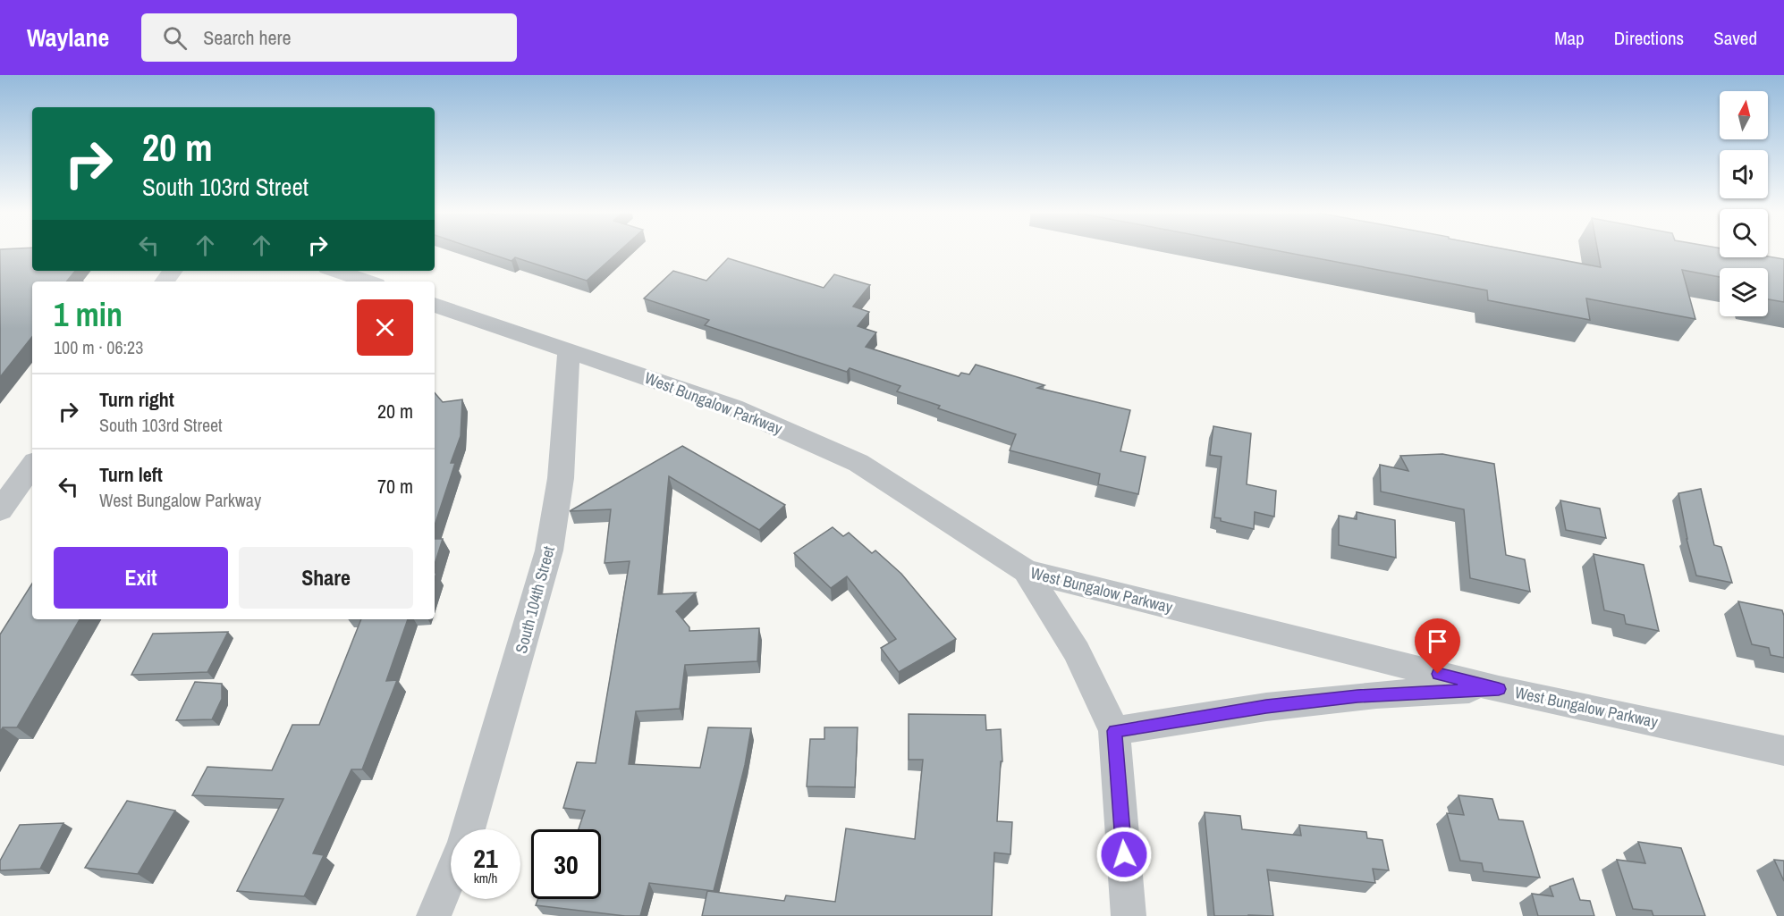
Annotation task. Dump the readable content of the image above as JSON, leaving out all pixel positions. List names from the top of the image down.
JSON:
{
  "streets": {
    "street": ["West Bungalow Parkway", "South 104th Street"]
  },
  "crossings": [
    ["West Bungalow Parkway", "South 104th Street"]
  ],
  "north": "top",
  "page": {
    "header": "Waylane",
    "search": "Search here",
    "nav": ["Map", "Directions", "Saved"],
    "turn": ["20 m", "South 103rd Street"],
    "heading": ["1 min", "100 m · 06:23"],
    "list": [
      {
        "name": "Turn right",
        "note": "South 103rd Street",
        "value": "20 m"
      },
      {
        "name": "Turn left",
        "note": "West Bungalow Parkway",
        "value": "70 m"
      }
    ],
    "buttons": ["Exit", "Share"],
    "speed": "21 km/h",
    "limit": "30"
  }
}
